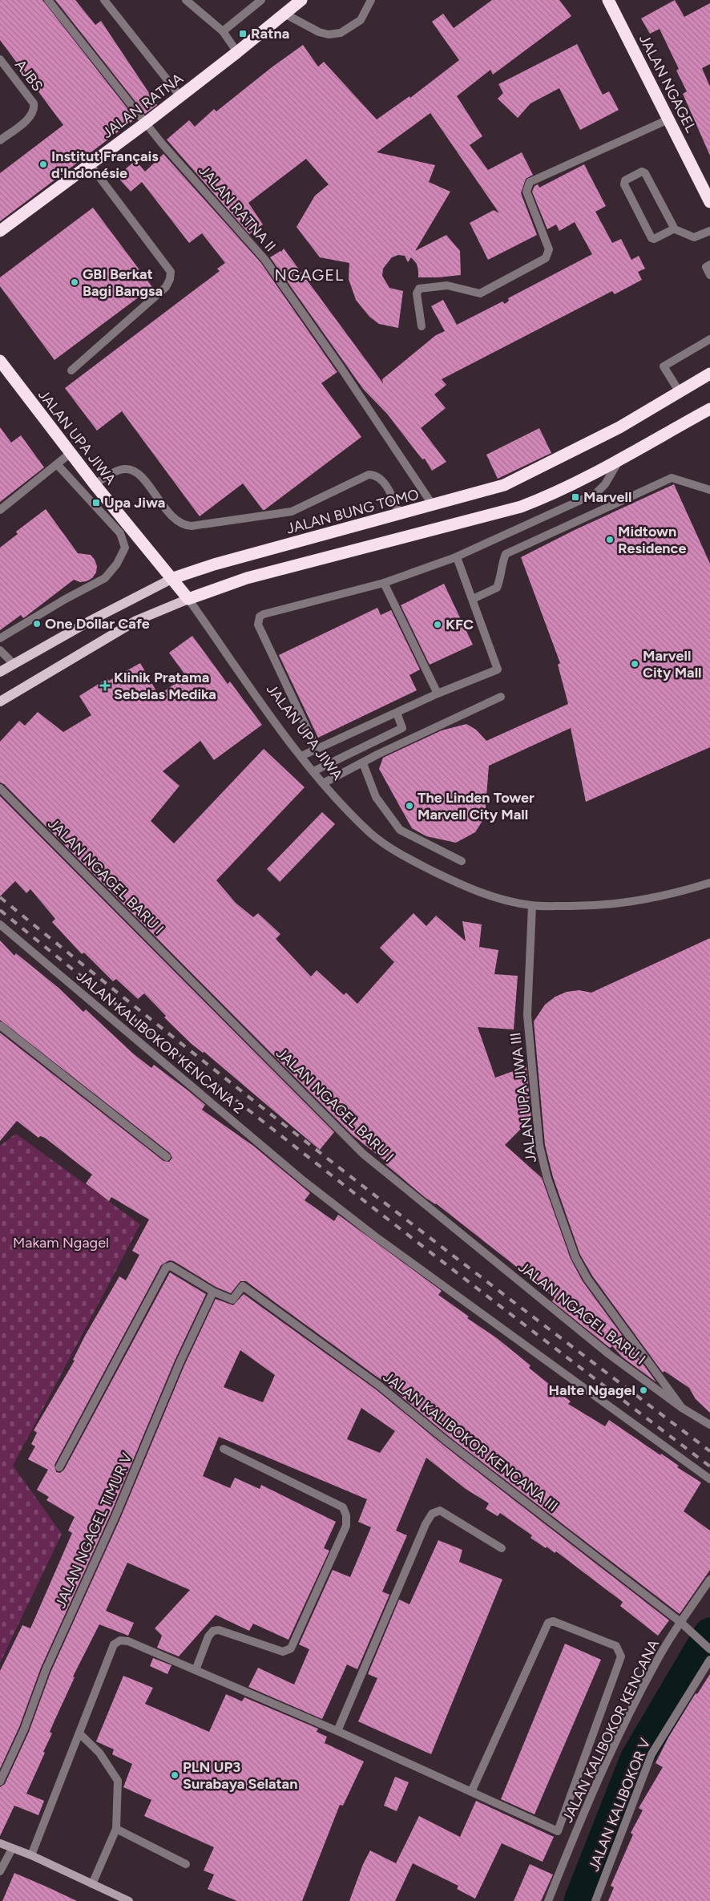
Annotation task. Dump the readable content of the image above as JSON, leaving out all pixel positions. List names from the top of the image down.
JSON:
{
  "streets": {
    "highway": [
      "JALAN NGAGEL",
      "JALAN RATNA",
      "JALAN UPA JIWA",
      "JALAN BUNG TOMO"
    ],
    "street": [
      "AJBS",
      "JALAN RATNA II",
      "JALAN NGAGEL BARU I",
      "JALAN KALIBOKOR KENCANA 2",
      "JALAN UPA JIWA III",
      "JALAN KALIBOKOR KENCANA III",
      "JALAN NGAGEL TIMUR V",
      "JALAN KALIBOKOR KENCANA",
      "JALAN KALIBOKOR V"
    ]
  },
  "crossings": [
    ["JALAN RATNA", "JALAN RATNA II"],
    ["JALAN RATNA II", "JALAN BUNG TOMO"],
    ["JALAN UPA JIWA", "JALAN BUNG TOMO"],
    ["JALAN UPA JIWA", "JALAN UPA JIWA III"],
    ["JALAN NGAGEL BARU I", "JALAN UPA JIWA III"],
    ["JALAN KALIBOKOR KENCANA III", "JALAN NGAGEL TIMUR V"],
    ["JALAN KALIBOKOR KENCANA III", "JALAN KALIBOKOR KENCANA"]
  ],
  "districts": ["NGAGEL"],
  "parks": ["Makam Ngagel"],
  "places": {
    "transit": ["Ratna", "Marvell", "Upa Jiwa"],
    "other": [
      "Institut Français d'Indonésie",
      "GBI Berkat Bagi Bangsa",
      "Midtown Residence",
      "One Dollar Cafe",
      "KFC",
      "Marvell City Mall",
      "The Linden Tower Marvell City Mall",
      "Halte Ngagel",
      "PLN UP3 Surabaya Selatan"
    ],
    "health": ["Klinik Pratama Sebelas Medika"]
  }
}
